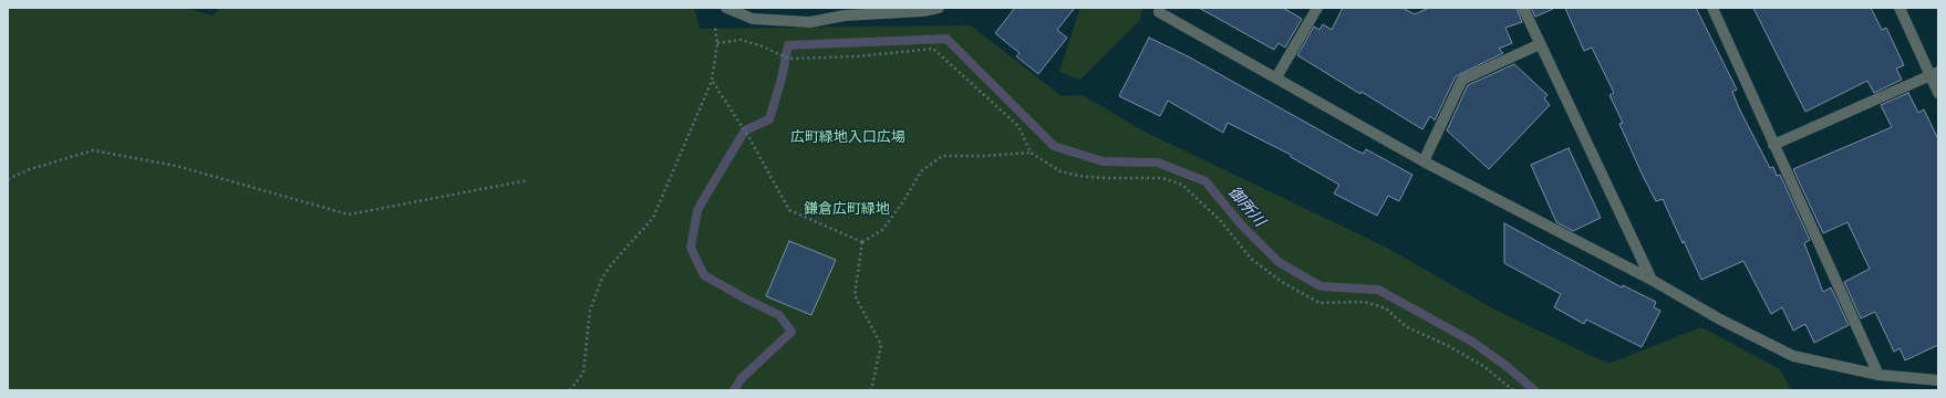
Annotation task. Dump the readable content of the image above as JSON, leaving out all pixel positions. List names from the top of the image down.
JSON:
{
  "water": ["御所川"],
  "parks": ["広町緑地入口広場", "鎌倉広町緑地"]
}
